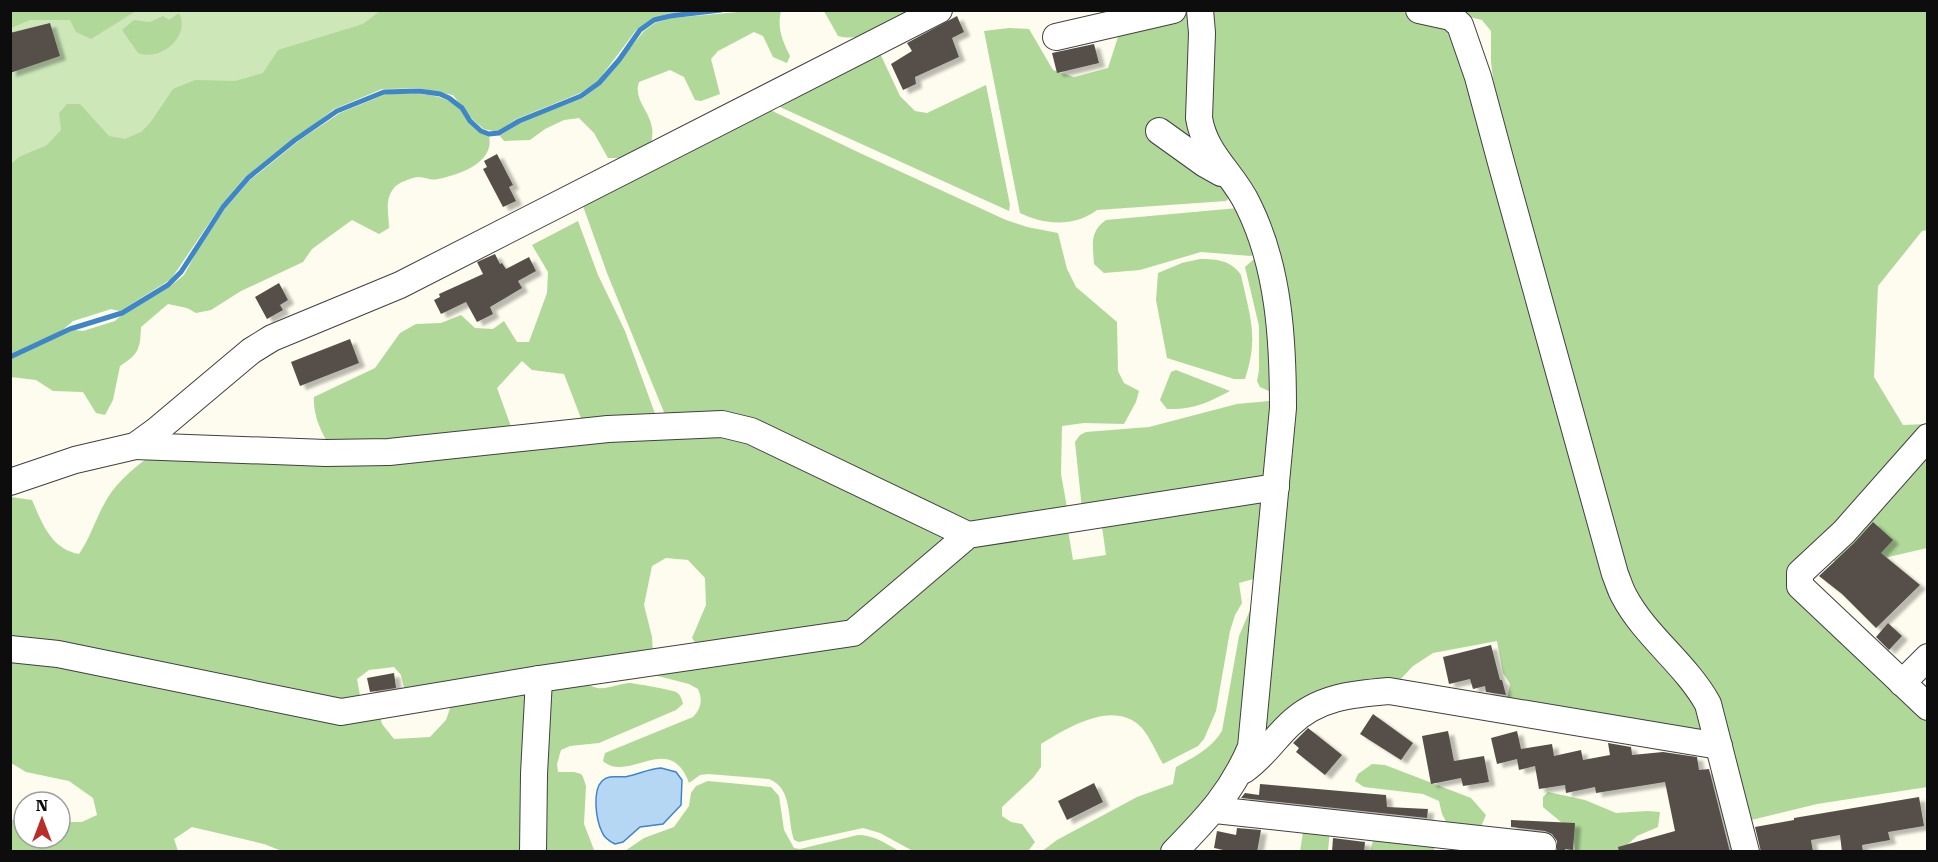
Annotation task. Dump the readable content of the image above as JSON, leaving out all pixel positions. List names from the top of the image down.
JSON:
{
  "north": "top"
}
